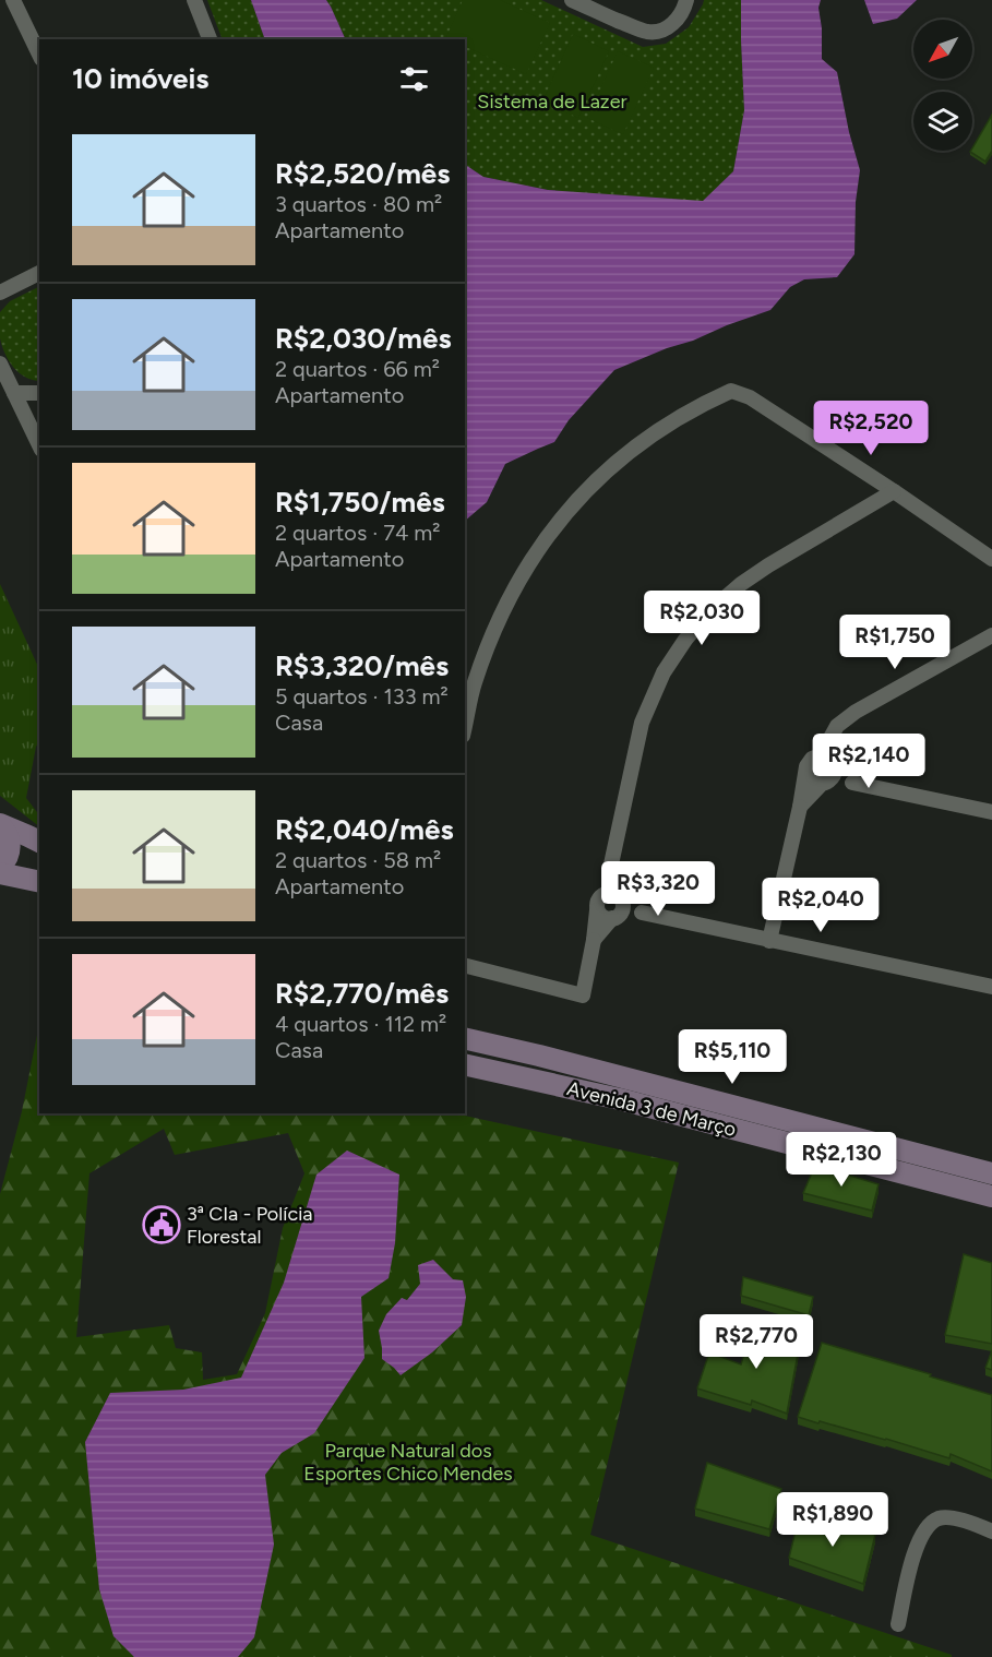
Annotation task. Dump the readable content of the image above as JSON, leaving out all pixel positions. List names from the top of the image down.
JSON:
{
  "streets": {
    "main road": ["Avenida 3 de Março"]
  },
  "parks": ["Sistema de Lazer", "Parque Natural dos Esportes Chico Mendes"],
  "places": {
    "public building": ["3ª CIa - Polícia Florestal"]
  },
  "north": "bottom left",
  "page": {
    "heading": "10 imóveis",
    "list": [
      {
        "name": "R$2,520/mês",
        "note": "3 quartos · 80 m² · Apartamento"
      },
      {
        "name": "R$2,030/mês",
        "note": "2 quartos · 66 m² · Apartamento"
      },
      {
        "name": "R$1,750/mês",
        "note": "2 quartos · 74 m² · Apartamento"
      },
      {
        "name": "R$3,320/mês",
        "note": "5 quartos · 133 m² · Casa"
      },
      {
        "name": "R$2,040/mês",
        "note": "2 quartos · 58 m² · Apartamento"
      },
      {
        "name": "R$2,770/mês",
        "note": "4 quartos · 112 m² · Casa"
      }
    ],
    "price": [
      "R$2,520",
      "R$2,030",
      "R$1,750",
      "R$2,140",
      "R$3,320",
      "R$2,040",
      "R$5,110",
      "R$2,130",
      "R$2,770",
      "R$1,890"
    ]
  }
}
